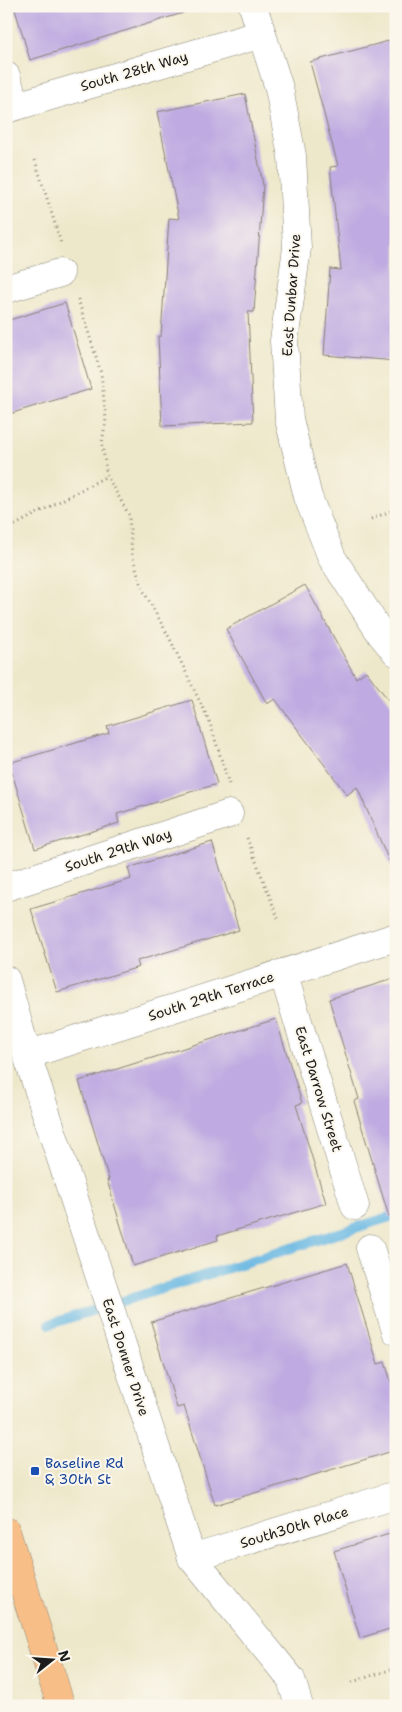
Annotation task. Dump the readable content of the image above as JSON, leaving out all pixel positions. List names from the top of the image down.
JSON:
{
  "streets": {
    "street": [
      "South 28th Way",
      "East Dunbar Drive",
      "South 29th Way",
      "South 29th Terrace",
      "East Darrow Street",
      "East Donner Drive",
      "South30th Place"
    ]
  },
  "crossings": [
    ["South 28th Way", "East Dunbar Drive"],
    ["South 29th Terrace", "East Darrow Street"],
    ["South 29th Terrace", "East Donner Drive"],
    ["East Donner Drive", "South30th Place"]
  ],
  "places": {
    "transit": ["Baseline Rd & 30th St"]
  },
  "north": "right"
}
